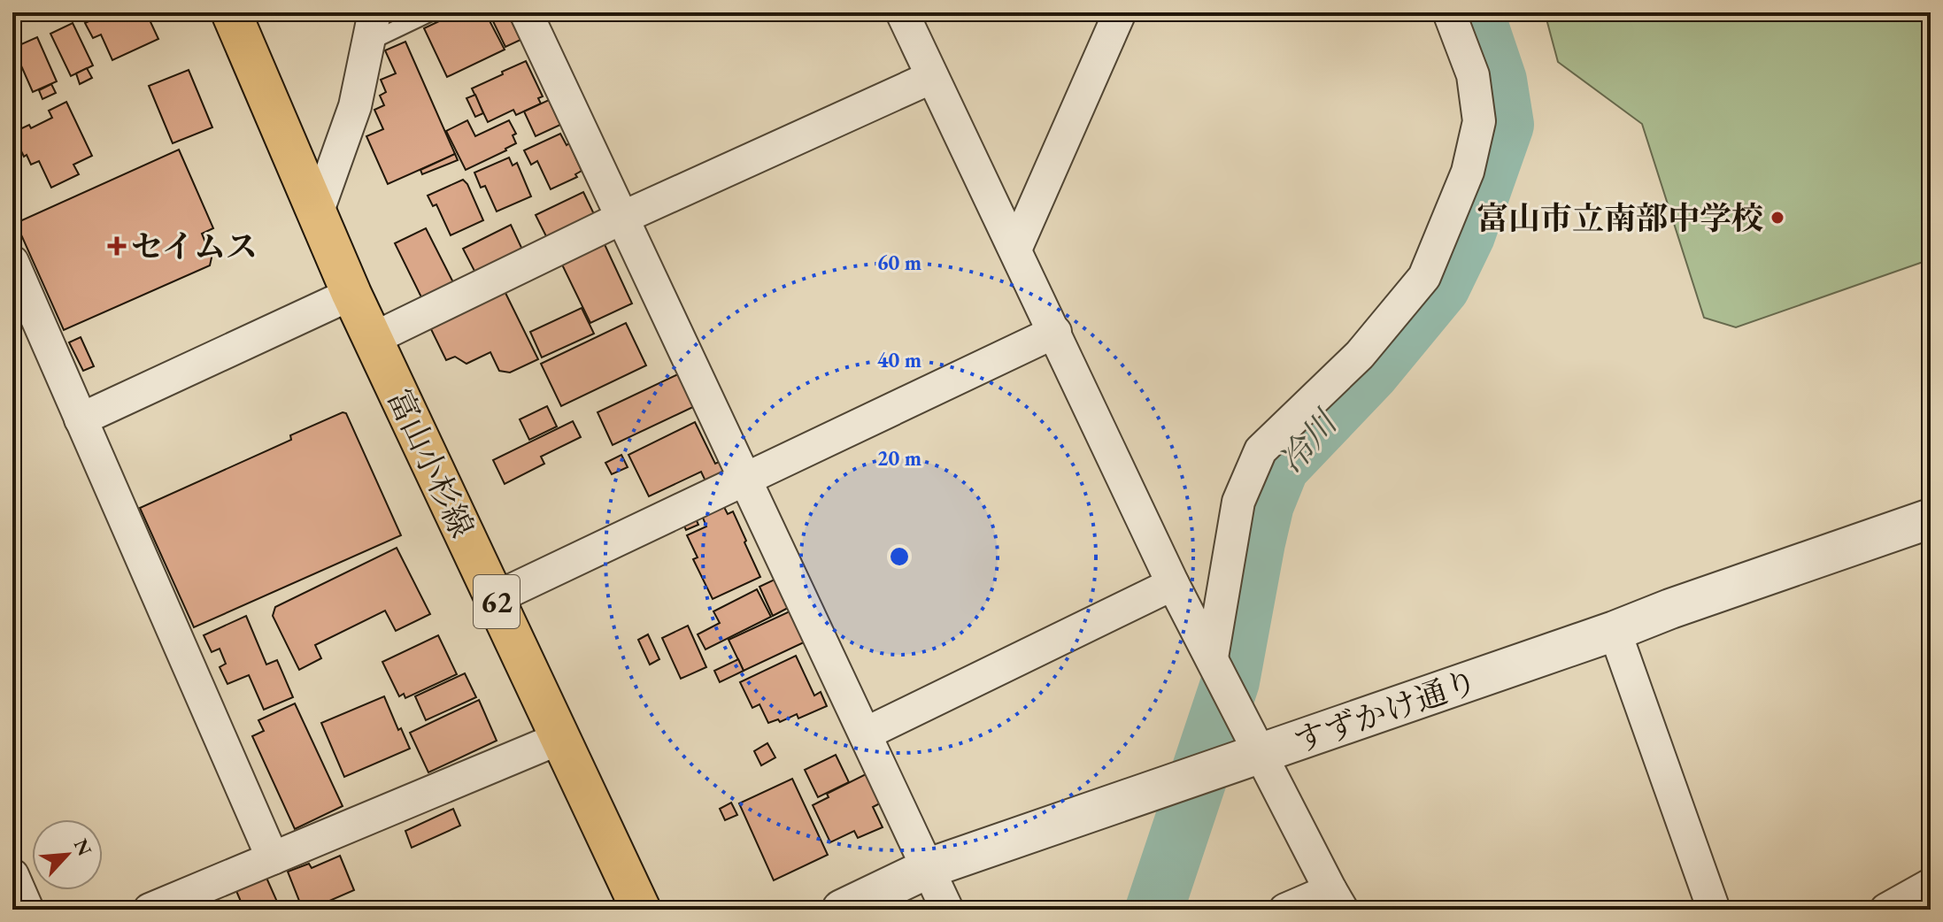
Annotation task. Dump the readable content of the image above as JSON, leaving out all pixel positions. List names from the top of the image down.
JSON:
{
  "streets": {
    "main road": ["富山小杉線", "62"],
    "street": ["すずかけ通り"]
  },
  "water": ["冷川"],
  "places": {
    "other": ["富山市立南部中学校"],
    "health": ["セイムス"]
  },
  "north": "top right",
  "rings": ["60 m", "40 m", "20 m"]
}
